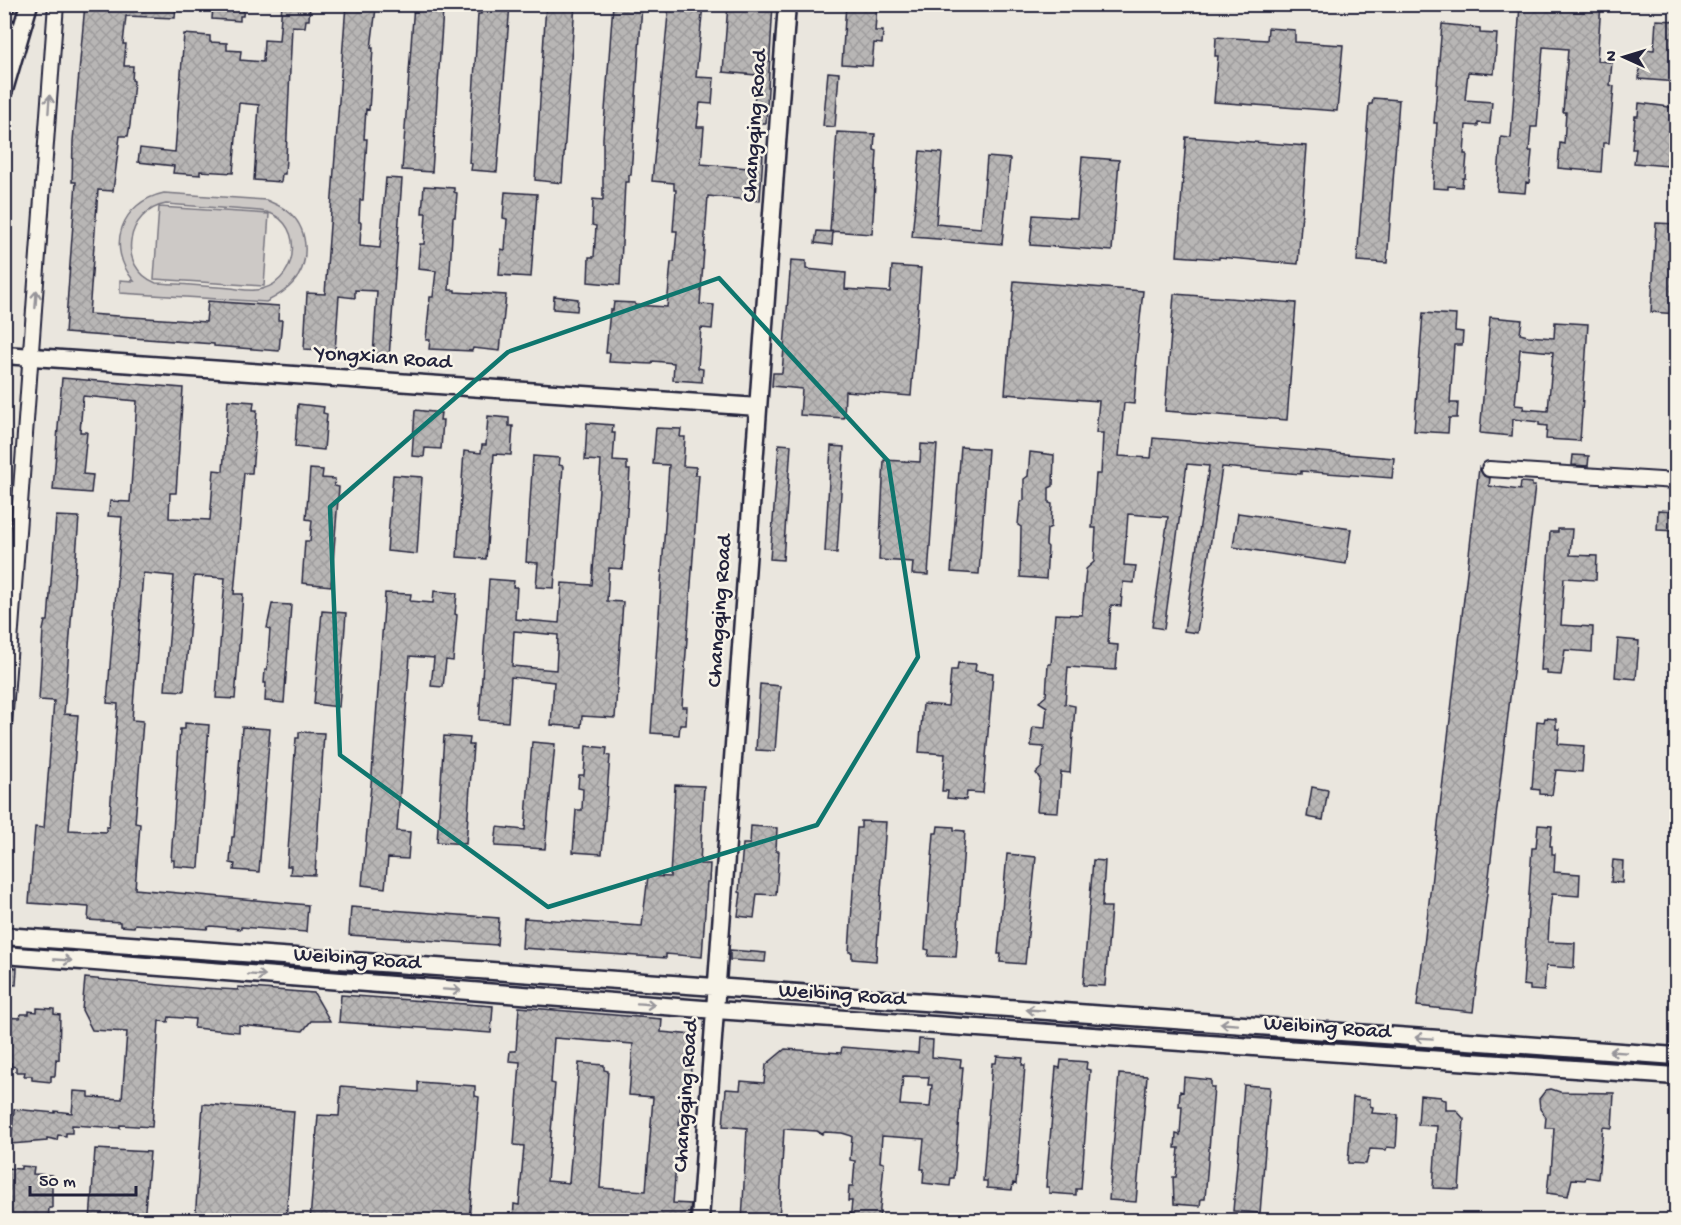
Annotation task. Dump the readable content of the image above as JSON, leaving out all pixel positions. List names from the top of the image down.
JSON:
{
  "streets": {
    "street": ["Changqing Road", "Yongxian Road", "Weibing Road"]
  },
  "crossings": [
    ["Changqing Road", "Yongxian Road"],
    ["Changqing Road", "Weibing Road"]
  ],
  "scale_bar": "50 m",
  "north": "left"
}
